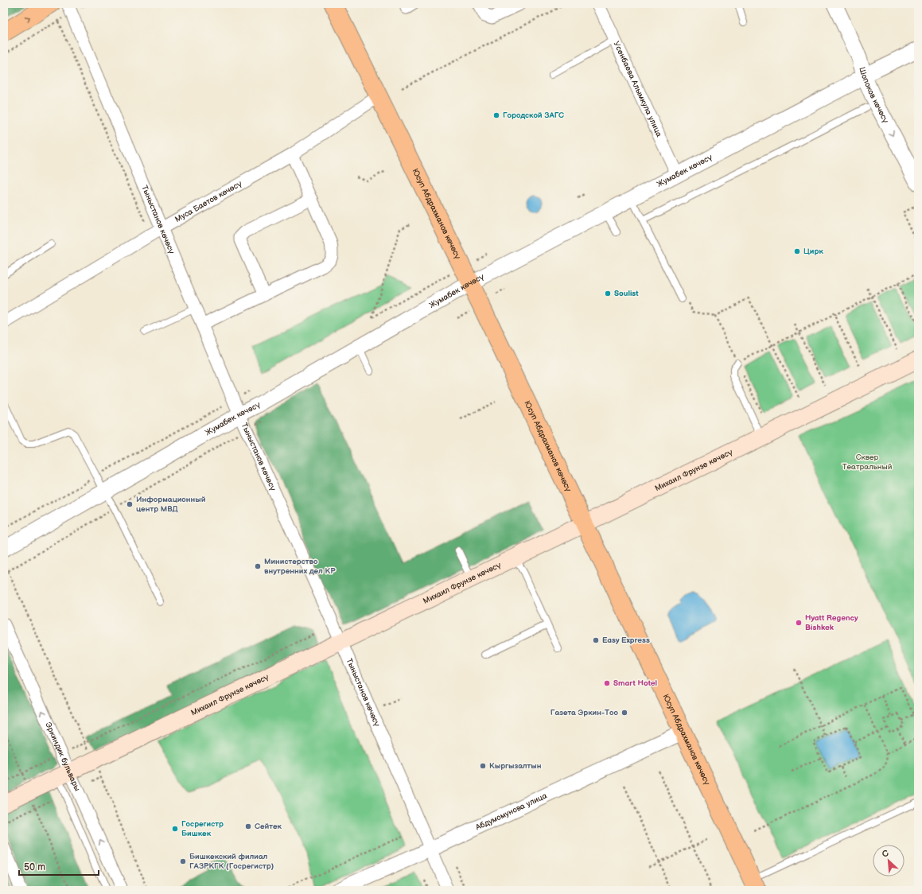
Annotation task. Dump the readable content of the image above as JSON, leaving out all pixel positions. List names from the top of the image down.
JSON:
{
  "streets": {
    "main road": ["Юсуп Абдрахманов көчөсү", "Михаил Фрунзе көчөсү"],
    "street": [
      "Усенбаева Алымкула улица",
      "Шопоков көчөсү",
      "Жумабек көчөсү",
      "Муса Баетов көчөсү",
      "Тыныстанов көчөсү",
      "Эркиндик бульвары",
      "Абдумомунова улица"
    ]
  },
  "crossings": [
    ["Усенбаева Алымкула улица", "Жумабек көчөсү"],
    ["Шопоков көчөсү", "Жумабек көчөсү"],
    ["Жумабек көчөсү", "Юсуп Абдрахманов көчөсү"],
    ["Жумабек көчөсү", "Тыныстанов көчөсү"],
    ["Муса Баетов көчөсү", "Юсуп Абдрахманов көчөсү"],
    ["Муса Баетов көчөсү", "Тыныстанов көчөсү"],
    ["Юсуп Абдрахманов көчөсү", "Михаил Фрунзе көчөсү"],
    ["Юсуп Абдрахманов көчөсү", "Абдумомунова улица"],
    ["Тыныстанов көчөсү", "Михаил Фрунзе көчөсү"],
    ["Тыныстанов көчөсү", "Абдумомунова улица"],
    ["Михаил Фрунзе көчөсү", "Эркиндик бульвары"]
  ],
  "one_way": ["Шопоков көчөсү", "Эркиндик бульвары"],
  "parks": ["Сквер Театральный"],
  "places": [
    "Городской ЗАГС",
    "Цирк",
    "Soulist",
    "Информационный центр МВД",
    "Министерство внутренних дел КР",
    "Hyatt Regency Bishkek",
    "Easy Express",
    "Smart Hotel",
    "Газета Эркин-Тоо",
    "Кыргызалтын",
    "Сейтек",
    "Госрегистр Бишкек",
    "Бишкекский филиал ГАЗРКГК (Госрегистр)"
  ],
  "scale_bar": "50 m",
  "north": "top left"
}
